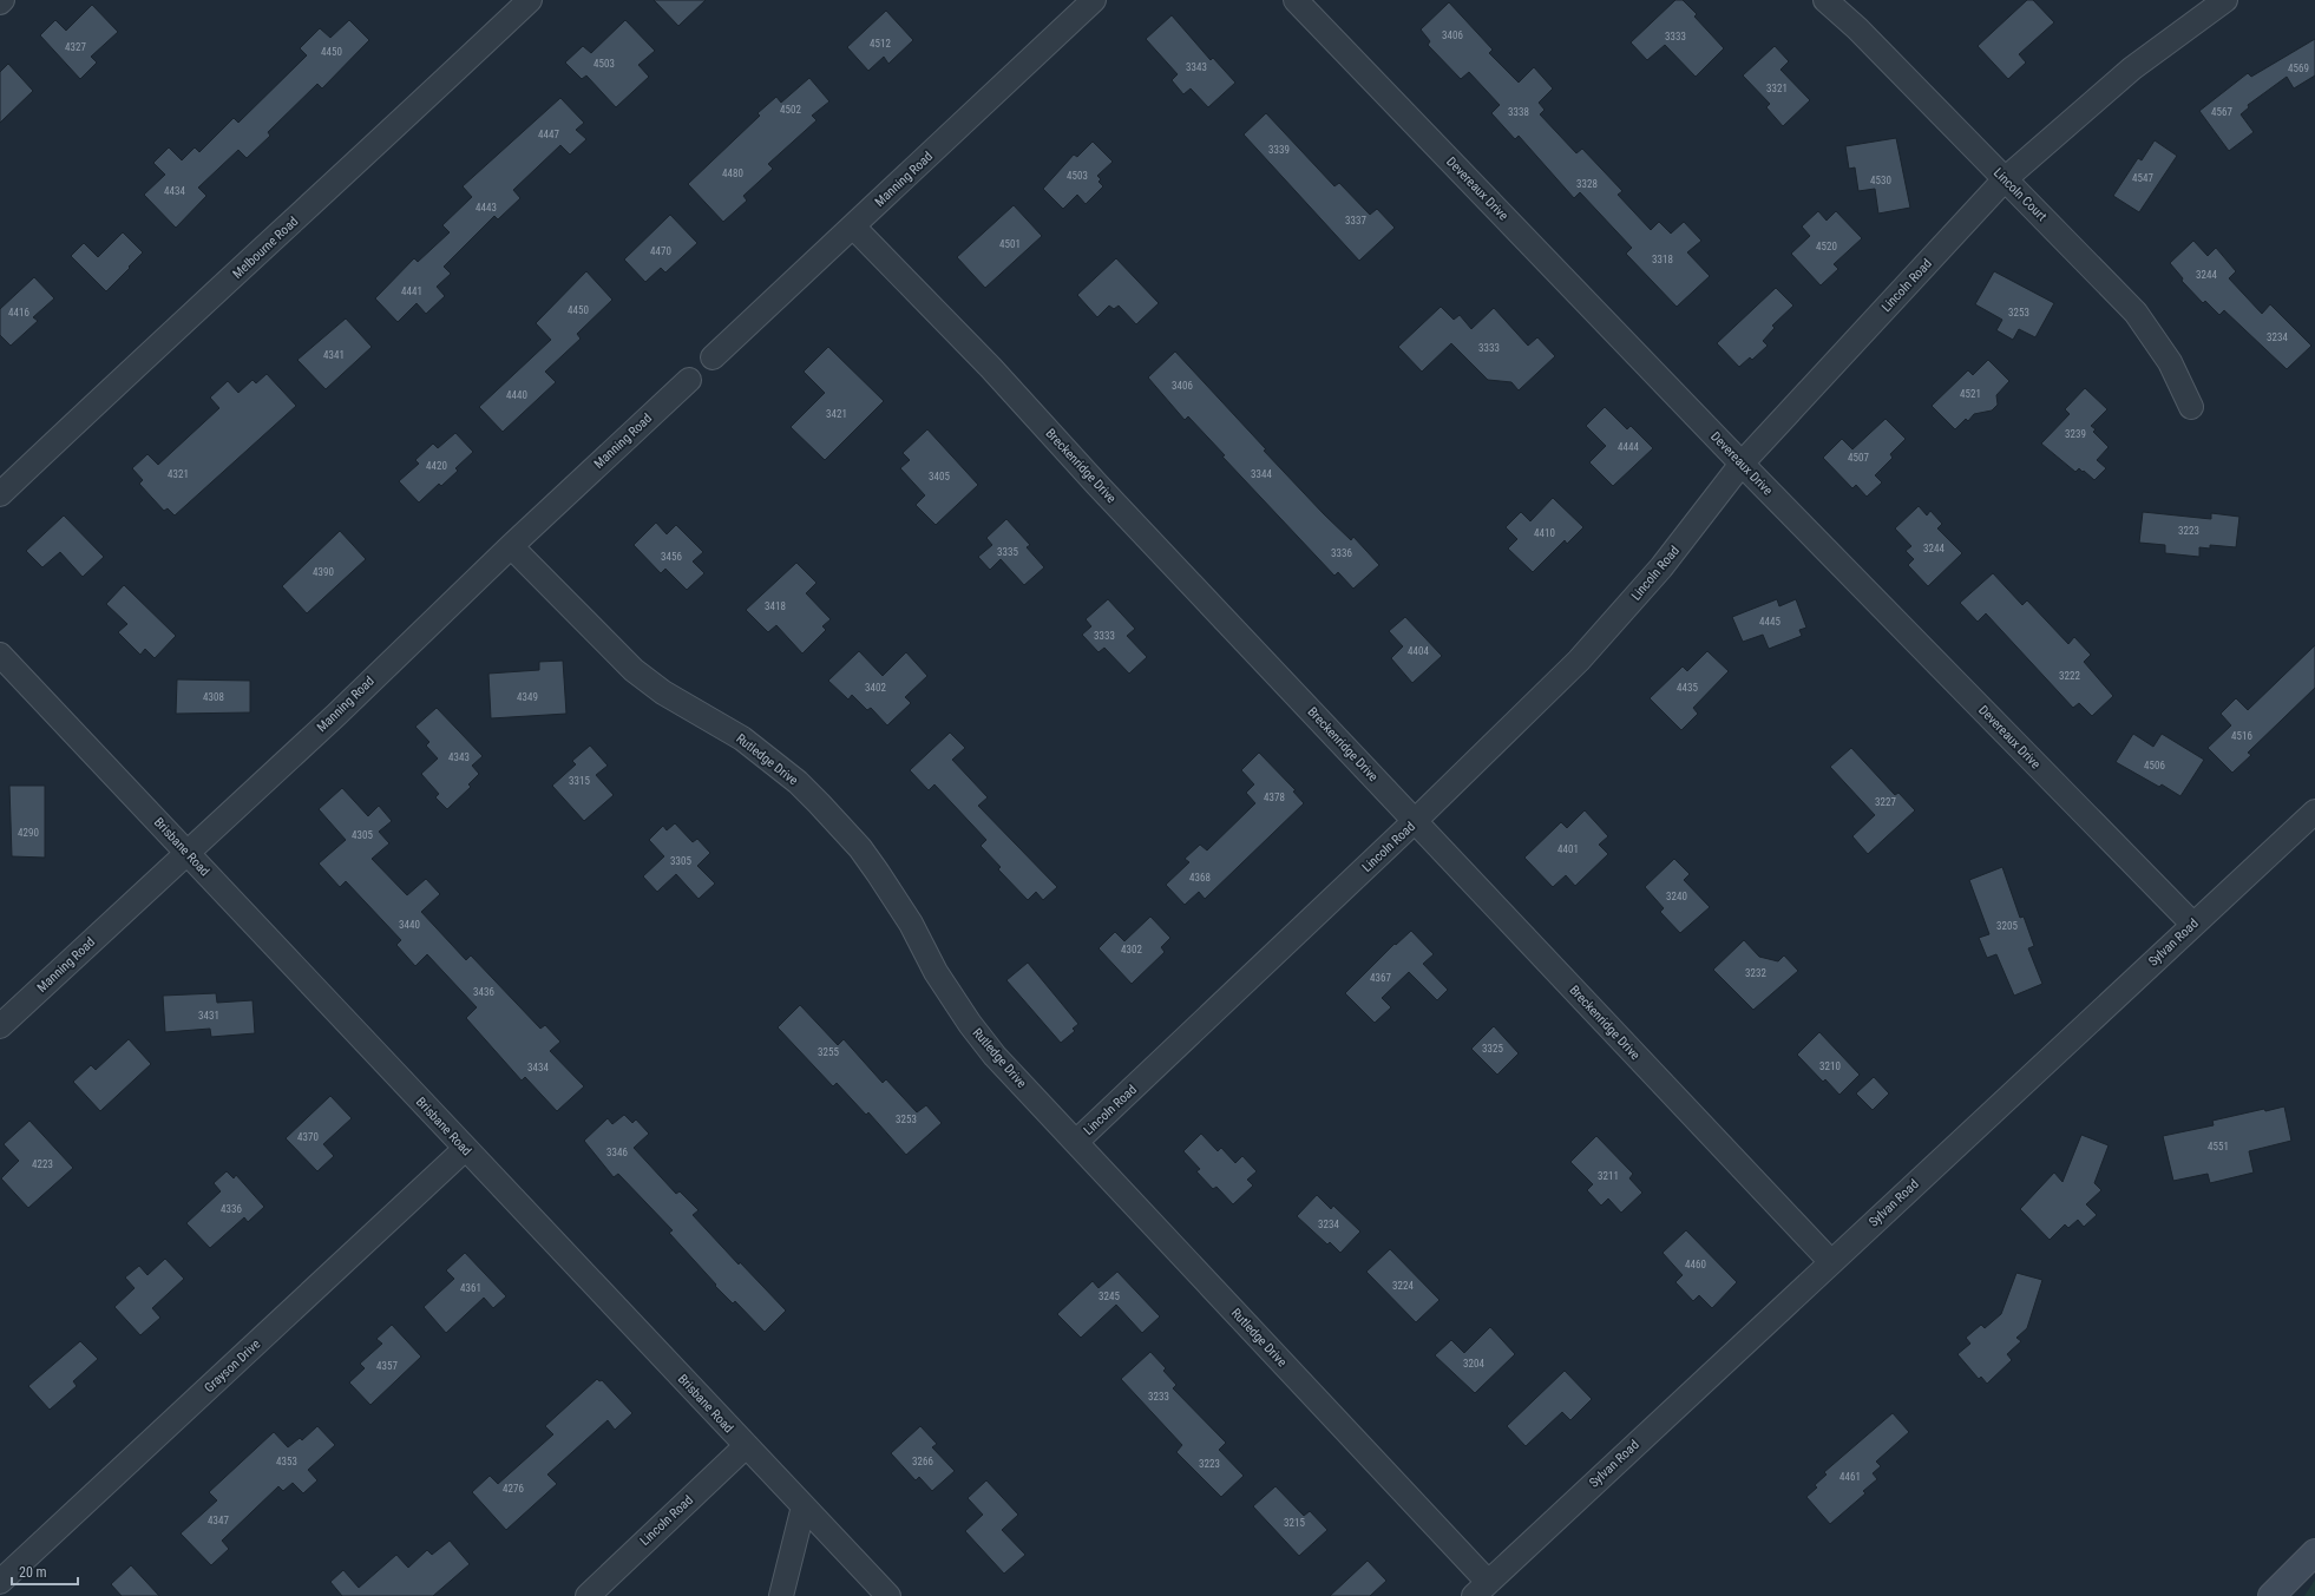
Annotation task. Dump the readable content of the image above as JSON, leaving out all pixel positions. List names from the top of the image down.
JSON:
{
  "streets": {
    "street": [
      "Manning Road",
      "Devereaux Drive",
      "Lincoln Court",
      "Melbourne Road",
      "Lincoln Road",
      "Breckenridge Drive",
      "Rutledge Drive",
      "Brisbane Road",
      "Sylvan Road",
      "Grayson Drive"
    ]
  },
  "crossings": [
    ["Manning Road", "Breckenridge Drive"],
    ["Manning Road", "Rutledge Drive"],
    ["Manning Road", "Brisbane Road"],
    ["Devereaux Drive", "Lincoln Road"],
    ["Devereaux Drive", "Sylvan Road"],
    ["Lincoln Court", "Lincoln Road"],
    ["Lincoln Road", "Breckenridge Drive"],
    ["Lincoln Road", "Rutledge Drive"],
    ["Lincoln Road", "Brisbane Road"],
    ["Breckenridge Drive", "Sylvan Road"],
    ["Rutledge Drive", "Sylvan Road"],
    ["Brisbane Road", "Grayson Drive"]
  ],
  "house_numbers": [
    "3406",
    "3333",
    "4512",
    "4327",
    "4450",
    "4503",
    "3343",
    "4569",
    "3321",
    "4502",
    "3338",
    "4567",
    "4447",
    "3339",
    "4480",
    "4503",
    "4547",
    "4530",
    "3328",
    "4434",
    "4443",
    "3337",
    "4501",
    "4520",
    "4470",
    "3318",
    "3244",
    "4441",
    "4450",
    "4416",
    "3253",
    "3234",
    "3333",
    "4341",
    "3406",
    "4521",
    "4440",
    "3421",
    "3239",
    "4444",
    "4507",
    "4420",
    "4321",
    "3344",
    "3405",
    "3223",
    "4410",
    "3244",
    "3335",
    "3336",
    "3456",
    "4390",
    "3418",
    "4445",
    "3333",
    "4404",
    "3222",
    "3402",
    "4435",
    "4308",
    "4349",
    "4516",
    "4343",
    "4506",
    "3315",
    "4378",
    "3227",
    "4290",
    "4305",
    "4401",
    "3305",
    "4368",
    "3240",
    "3440",
    "3205",
    "4302",
    "3232",
    "4367",
    "3436",
    "3431",
    "3325",
    "3255",
    "3210",
    "3434",
    "3253",
    "4370",
    "4551",
    "3346",
    "4223",
    "3211",
    "4336",
    "3234",
    "4460",
    "3224",
    "4361",
    "3245",
    "3204",
    "4357",
    "3233",
    "4353",
    "3266",
    "3223",
    "4461",
    "4276",
    "4347",
    "3215"
  ],
  "scale_bar": "20 m"
}
